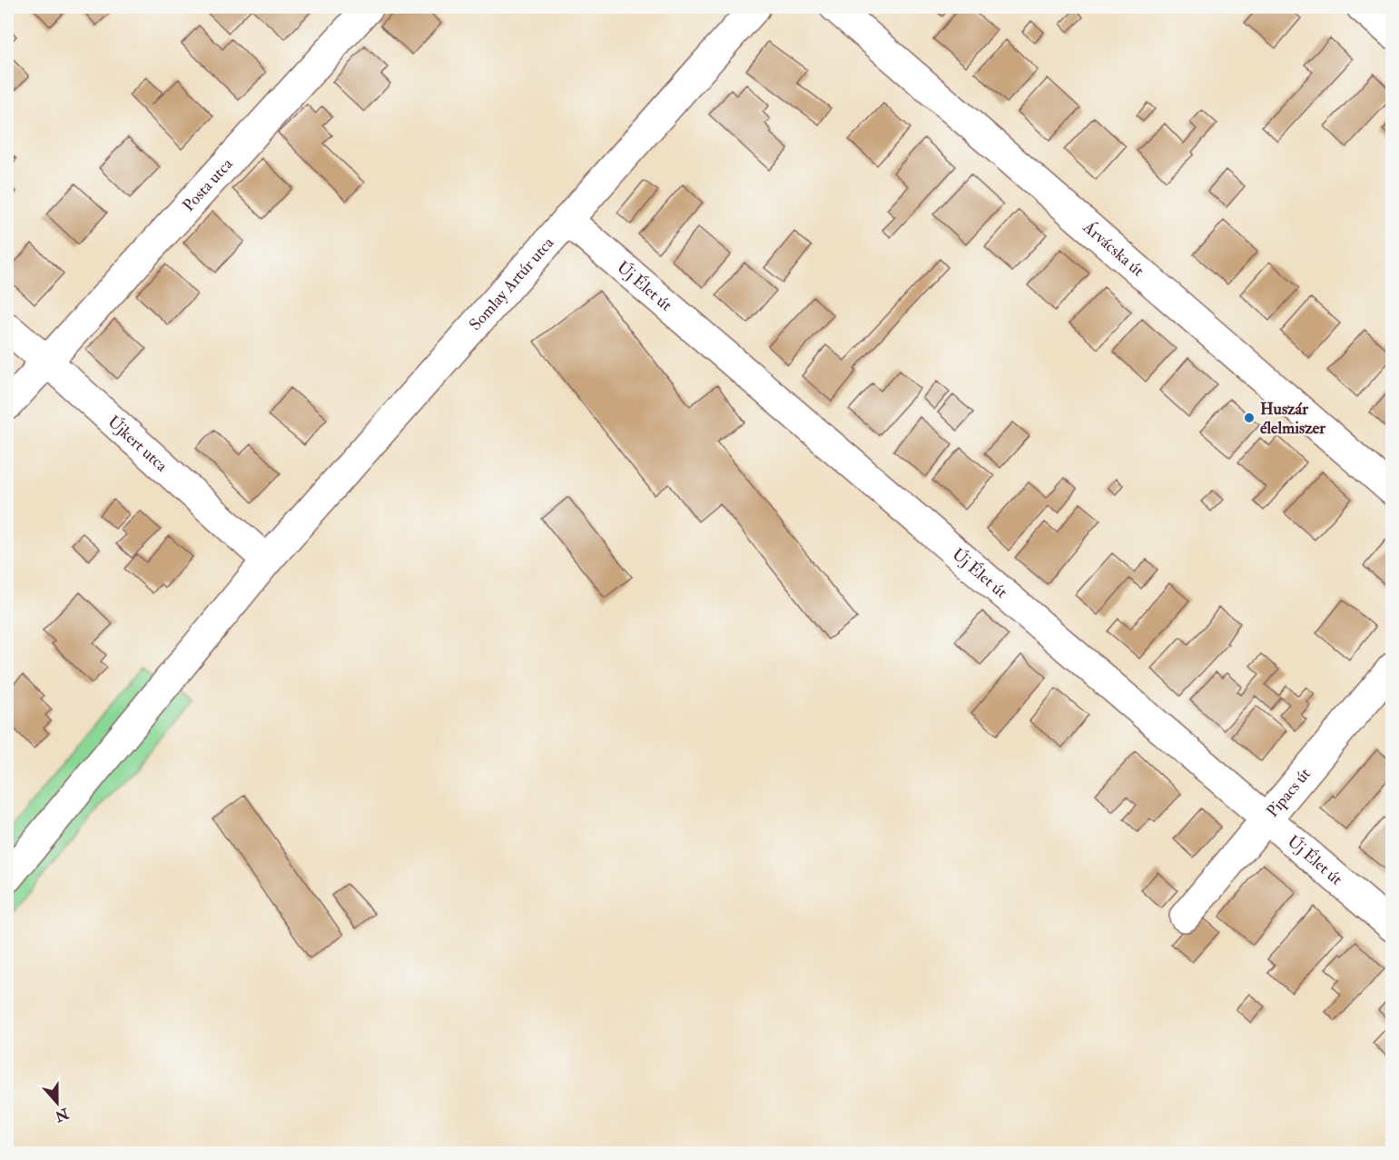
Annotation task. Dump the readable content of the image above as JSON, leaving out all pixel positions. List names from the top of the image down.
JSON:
{
  "streets": {
    "street": [
      "Posta utca",
      "Árvácska út",
      "Somlay Artúr utca",
      "Új Élet út",
      "Újkert utca",
      "Pipacs út"
    ]
  },
  "crossings": [
    ["Posta utca", "Újkert utca"],
    ["Somlay Artúr utca", "Új Élet út"],
    ["Somlay Artúr utca", "Újkert utca"],
    ["Új Élet út", "Pipacs út"]
  ],
  "places": ["Huszár élelmiszer"],
  "north": "bottom"
}
